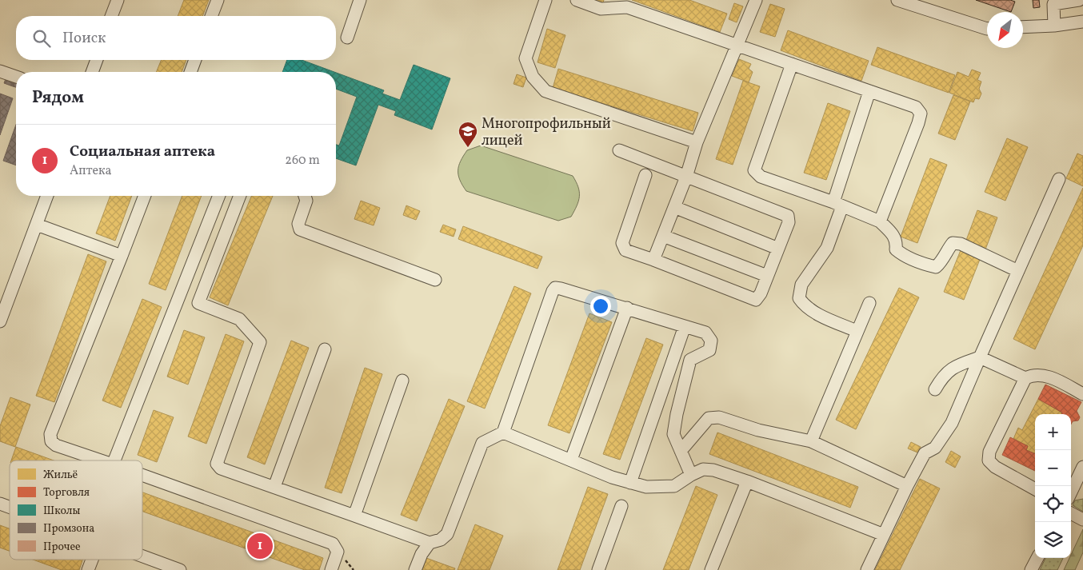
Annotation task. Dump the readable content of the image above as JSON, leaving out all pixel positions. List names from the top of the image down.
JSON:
{
  "places": {
    "school or university": ["Многопрофильный лицей"]
  },
  "legend": [
    "Жильё",
    "Торговля",
    "Школы",
    "Промзона",
    "Прочее"
  ],
  "north": "bottom left",
  "page": {
    "search": "Поиск",
    "heading": "Рядом",
    "list": [
      {
        "mark": "1",
        "name": "Социальная аптека",
        "note": "Аптека",
        "value": "260 m"
      }
    ],
    "map_buttons": ["+", "−"],
    "pins": "1"
  }
}
